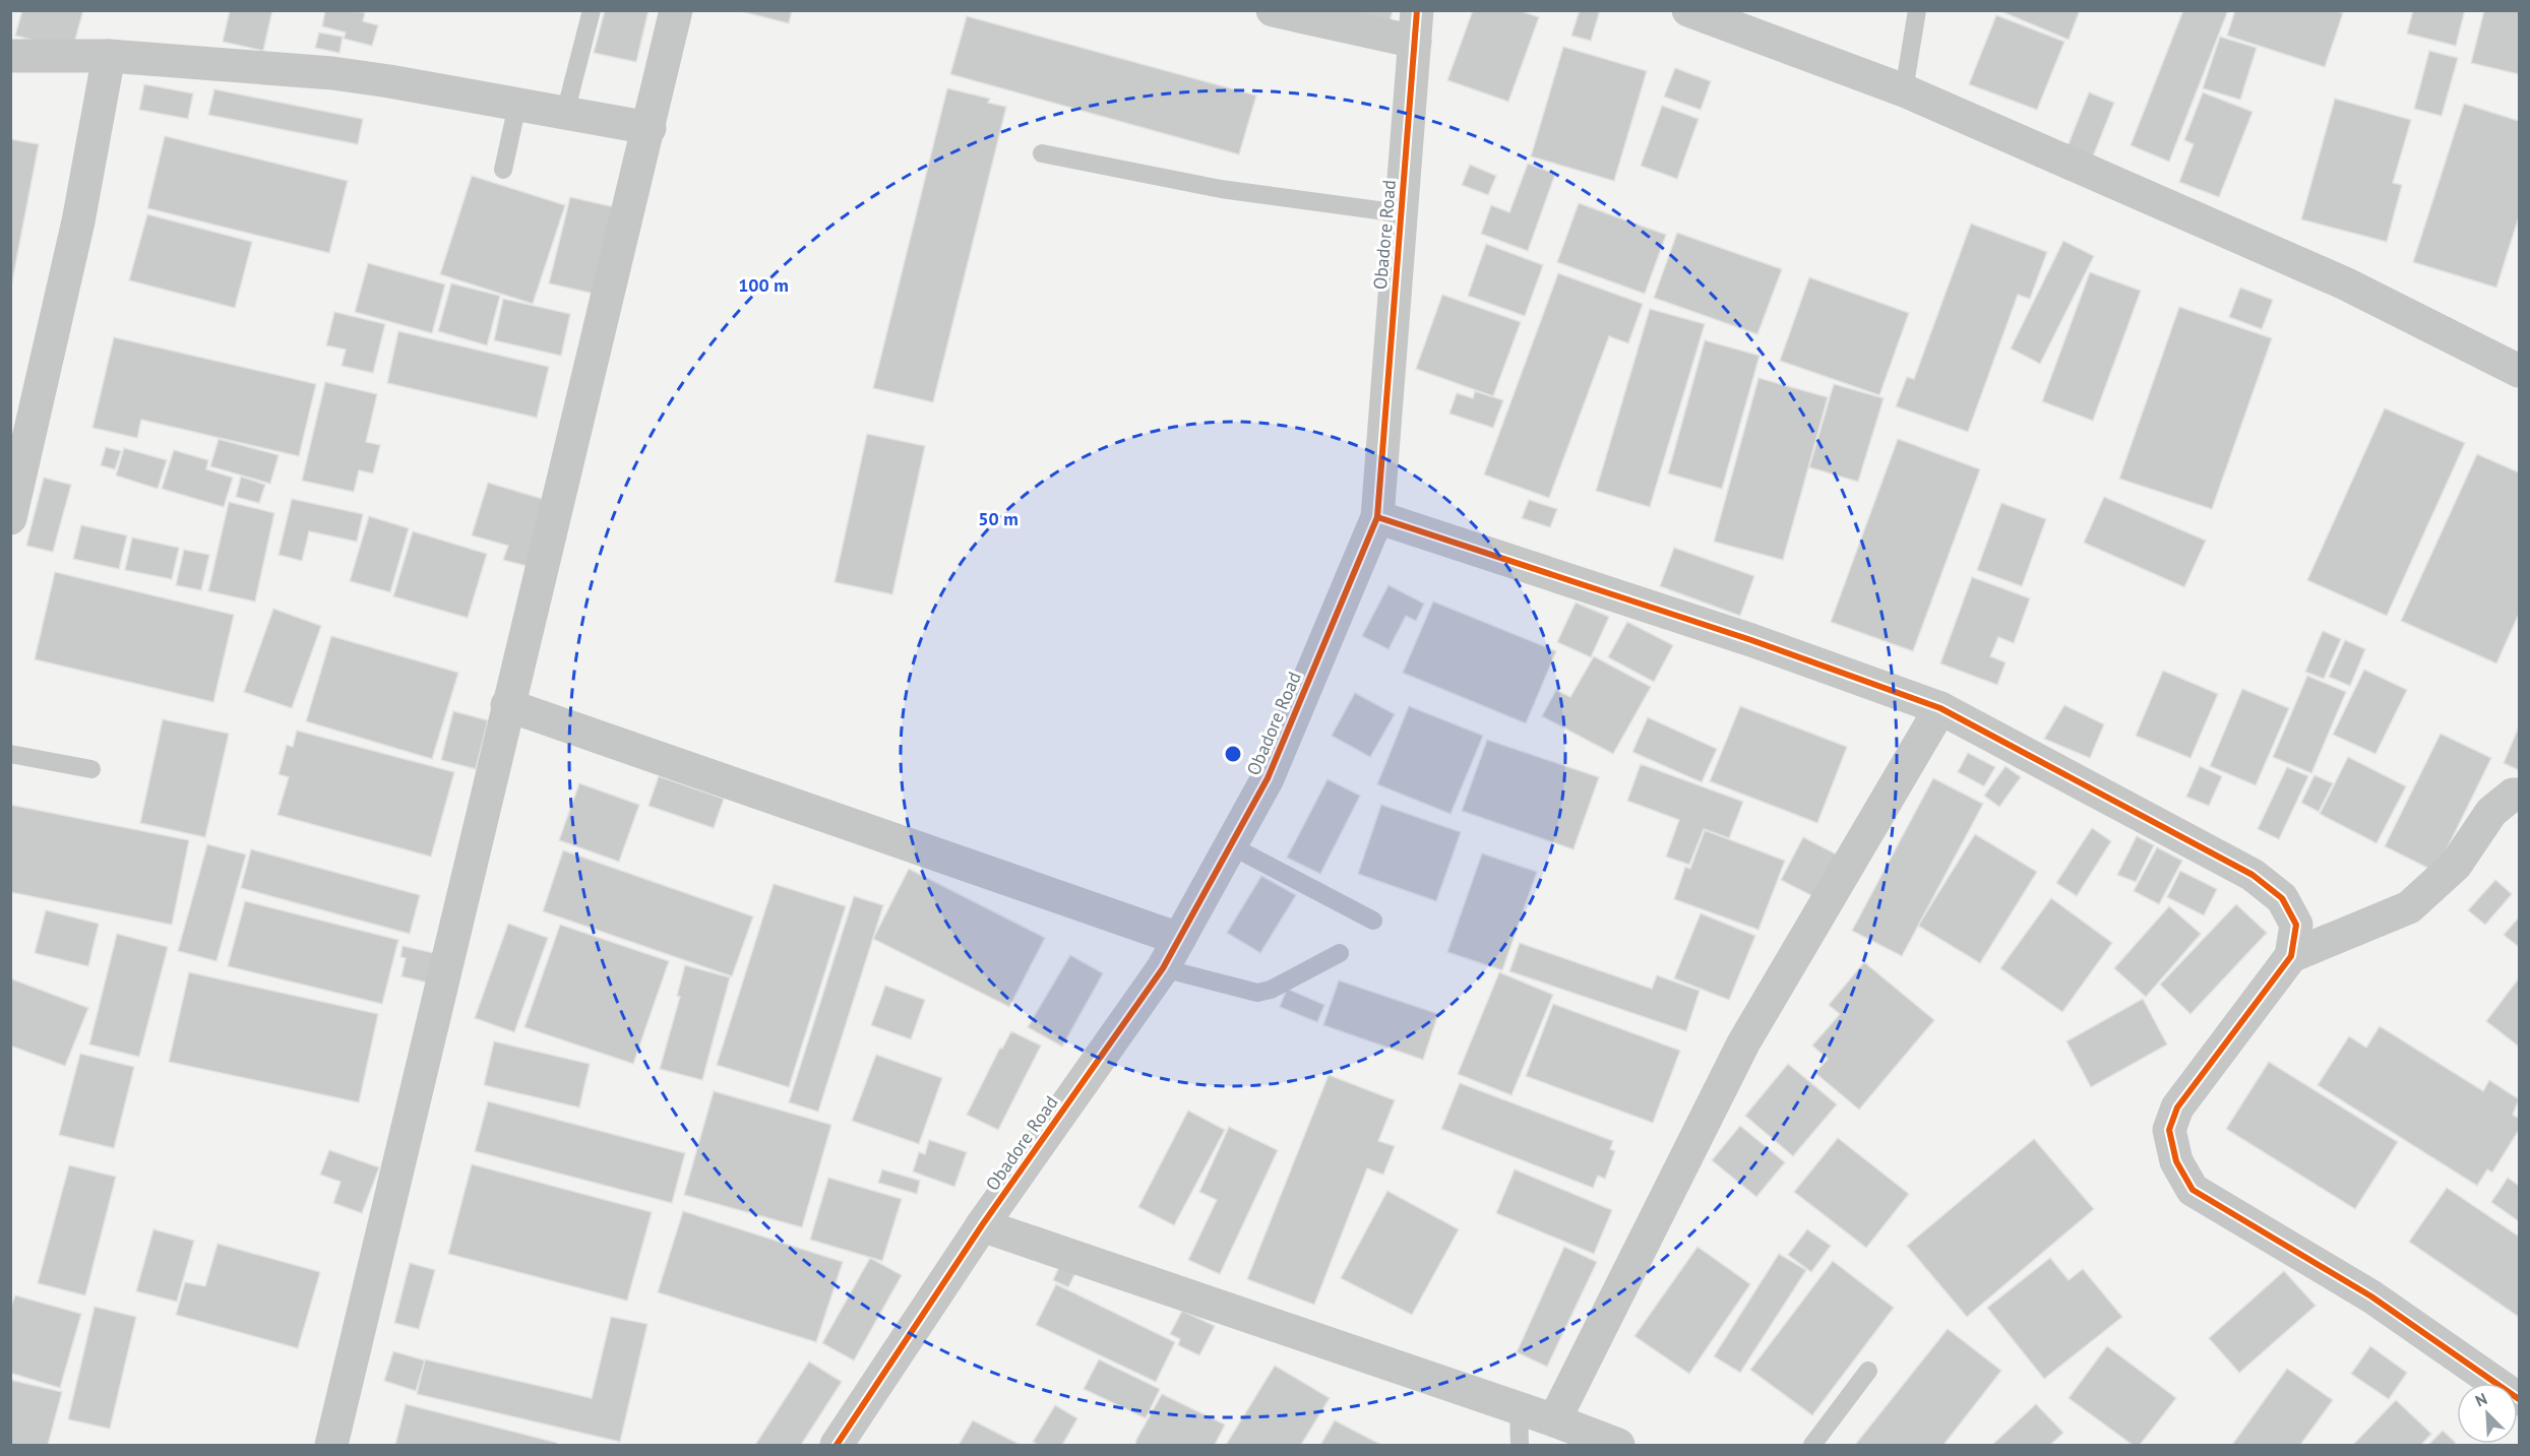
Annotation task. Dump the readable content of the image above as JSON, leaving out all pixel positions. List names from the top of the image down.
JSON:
{
  "streets": {
    "street": ["Obadore Road"]
  },
  "north": "top left",
  "rings": ["100 m", "50 m"]
}
